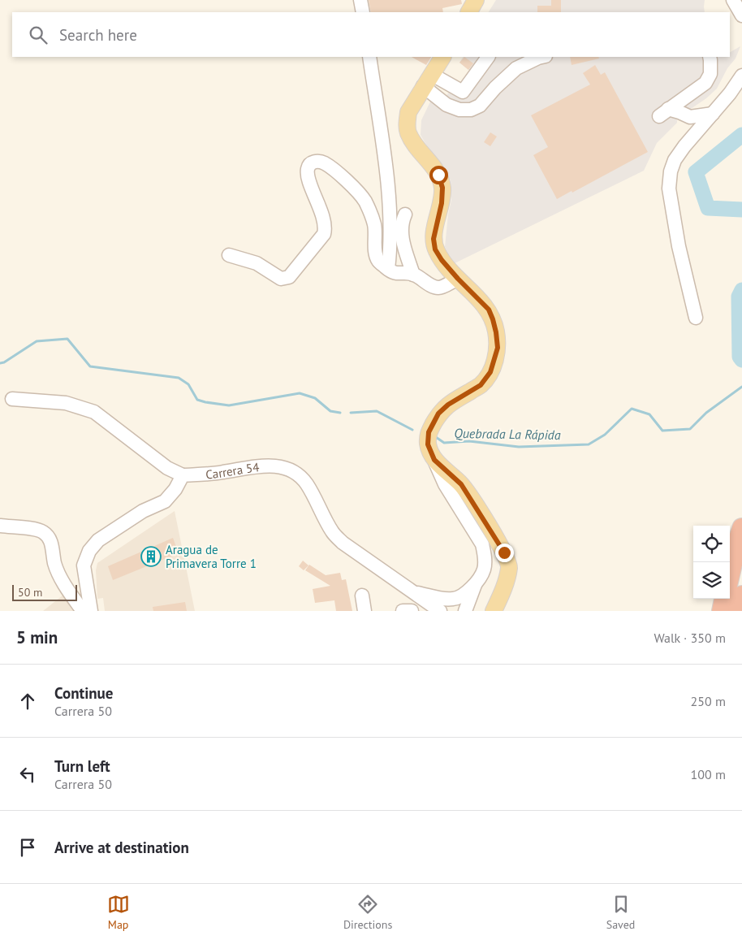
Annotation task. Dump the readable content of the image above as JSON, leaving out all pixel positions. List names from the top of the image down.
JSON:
{
  "streets": {
    "street": ["Carrera 54"]
  },
  "water": ["Quebrada La Rápida"],
  "places": {
    "building": ["Aragua de Primavera Torre 1"]
  },
  "scale_bar": "50 m",
  "page": {
    "search": "Search here",
    "scale": "50 m",
    "heading": ["5 min", "Walk · 350 m"],
    "list": [
      ["Continue", "Carrera 50", "250 m"],
      ["Turn left", "Carrera 50", "100 m"],
      "Arrive at destination"
    ],
    "nav": ["Map", "Directions", "Saved"]
  }
}
